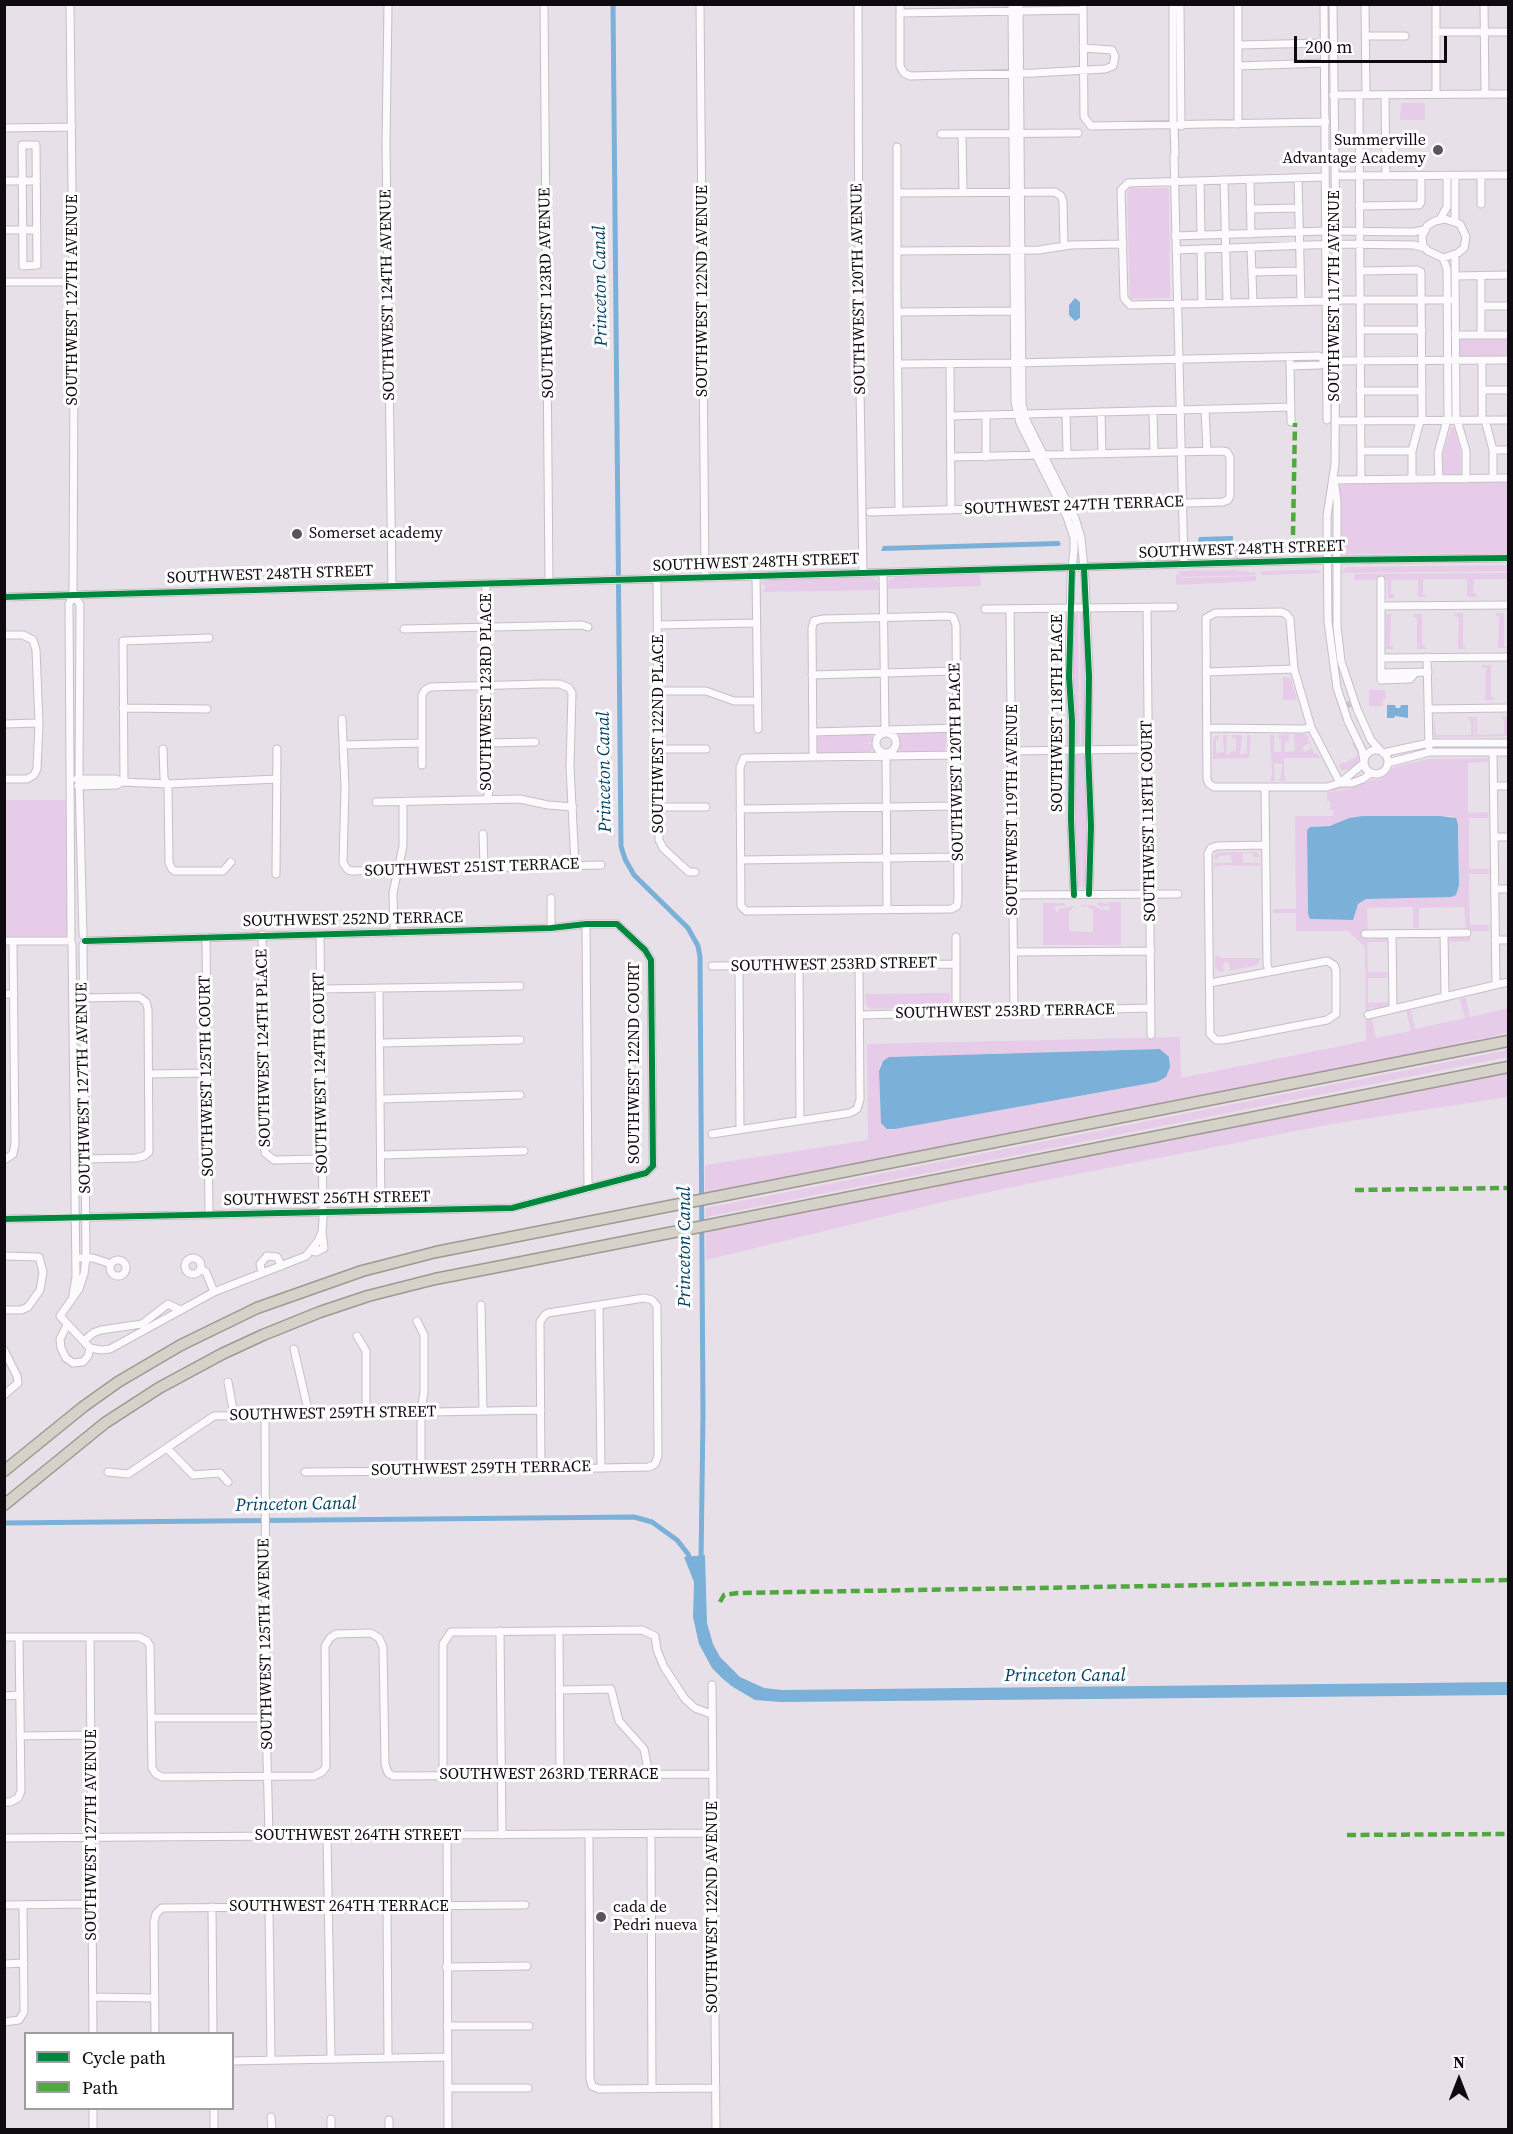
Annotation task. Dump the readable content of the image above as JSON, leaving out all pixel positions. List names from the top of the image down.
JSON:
{
  "streets": {
    "street": [
      "SOUTHWEST 120TH AVENUE",
      "SOUTHWEST 122ND AVENUE",
      "SOUTHWEST 123RD AVENUE",
      "SOUTHWEST 124TH AVENUE",
      "SOUTHWEST 117TH AVENUE",
      "SOUTHWEST 127TH AVENUE",
      "SOUTHWEST 247TH TERRACE",
      "SOUTHWEST 248TH STREET",
      "SOUTHWEST 123RD PLACE",
      "SOUTHWEST 118TH PLACE",
      "SOUTHWEST 122ND PLACE",
      "SOUTHWEST 120TH PLACE",
      "SOUTHWEST 119TH AVENUE",
      "SOUTHWEST 118TH COURT",
      "SOUTHWEST 251ST TERRACE",
      "SOUTHWEST 252ND TERRACE",
      "SOUTHWEST 253RD STREET",
      "SOUTHWEST 253RD TERRACE",
      "SOUTHWEST 124TH PLACE",
      "SOUTHWEST 122ND COURT",
      "SOUTHWEST 124TH COURT",
      "SOUTHWEST 125TH COURT",
      "SOUTHWEST 256TH STREET",
      "SOUTHWEST 259TH STREET",
      "SOUTHWEST 259TH TERRACE",
      "SOUTHWEST 125TH AVENUE",
      "SOUTHWEST 263RD TERRACE",
      "SOUTHWEST 264TH STREET",
      "SOUTHWEST 264TH TERRACE"
    ]
  },
  "crossings": [
    ["SOUTHWEST 120TH AVENUE", "SOUTHWEST 248TH STREET"],
    ["SOUTHWEST 122ND AVENUE", "SOUTHWEST 248TH STREET"],
    ["SOUTHWEST 122ND AVENUE", "SOUTHWEST 263RD TERRACE"],
    ["SOUTHWEST 122ND AVENUE", "SOUTHWEST 264TH STREET"],
    ["SOUTHWEST 123RD AVENUE", "SOUTHWEST 248TH STREET"],
    ["SOUTHWEST 124TH AVENUE", "SOUTHWEST 248TH STREET"],
    ["SOUTHWEST 117TH AVENUE", "SOUTHWEST 248TH STREET"],
    ["SOUTHWEST 127TH AVENUE", "SOUTHWEST 248TH STREET"],
    ["SOUTHWEST 127TH AVENUE", "SOUTHWEST 252ND TERRACE"],
    ["SOUTHWEST 127TH AVENUE", "SOUTHWEST 256TH STREET"],
    ["SOUTHWEST 127TH AVENUE", "SOUTHWEST 264TH STREET"],
    ["SOUTHWEST 247TH TERRACE", "SOUTHWEST 118TH PLACE"],
    ["SOUTHWEST 248TH STREET", "SOUTHWEST 123RD PLACE"],
    ["SOUTHWEST 248TH STREET", "SOUTHWEST 118TH PLACE"],
    ["SOUTHWEST 248TH STREET", "SOUTHWEST 122ND PLACE"],
    ["SOUTHWEST 119TH AVENUE", "SOUTHWEST 253RD TERRACE"],
    ["SOUTHWEST 118TH COURT", "SOUTHWEST 253RD TERRACE"],
    ["SOUTHWEST 252ND TERRACE", "SOUTHWEST 124TH PLACE"],
    ["SOUTHWEST 252ND TERRACE", "SOUTHWEST 122ND COURT"],
    ["SOUTHWEST 252ND TERRACE", "SOUTHWEST 124TH COURT"],
    ["SOUTHWEST 252ND TERRACE", "SOUTHWEST 125TH COURT"],
    ["SOUTHWEST 124TH PLACE", "SOUTHWEST 124TH COURT"],
    ["SOUTHWEST 122ND COURT", "SOUTHWEST 256TH STREET"],
    ["SOUTHWEST 124TH COURT", "SOUTHWEST 256TH STREET"],
    ["SOUTHWEST 125TH COURT", "SOUTHWEST 256TH STREET"],
    ["SOUTHWEST 259TH STREET", "SOUTHWEST 125TH AVENUE"],
    ["SOUTHWEST 125TH AVENUE", "SOUTHWEST 263RD TERRACE"],
    ["SOUTHWEST 125TH AVENUE", "SOUTHWEST 264TH STREET"]
  ],
  "water": ["Princeton Canal"],
  "places": ["Summerville Advantage Academy", "Somerset academy", "cada de Pedri nueva"],
  "legend": ["Cycle path", "Path"],
  "scale_bar": "200 m",
  "north": "top"
}
